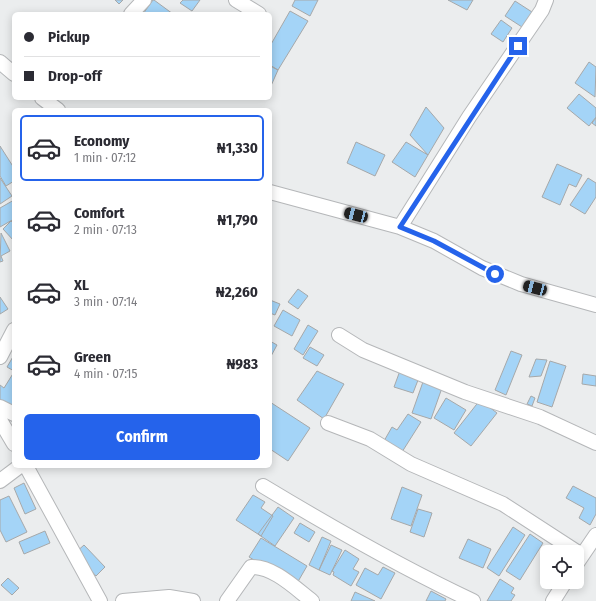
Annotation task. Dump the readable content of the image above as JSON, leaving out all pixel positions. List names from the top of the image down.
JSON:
{
  "page": {
    "banner": ["Pickup", "Drop-off"],
    "list": [
      {
        "name": "Economy",
        "note": "1 min · 07:12",
        "value": "₦1,330"
      },
      {
        "name": "Comfort",
        "note": "2 min · 07:13",
        "value": "₦1,790"
      },
      {
        "name": "XL",
        "note": "3 min · 07:14",
        "value": "₦2,260"
      },
      {
        "name": "Green",
        "note": "4 min · 07:15",
        "value": "₦983"
      }
    ],
    "buttons": "Confirm"
  }
}
